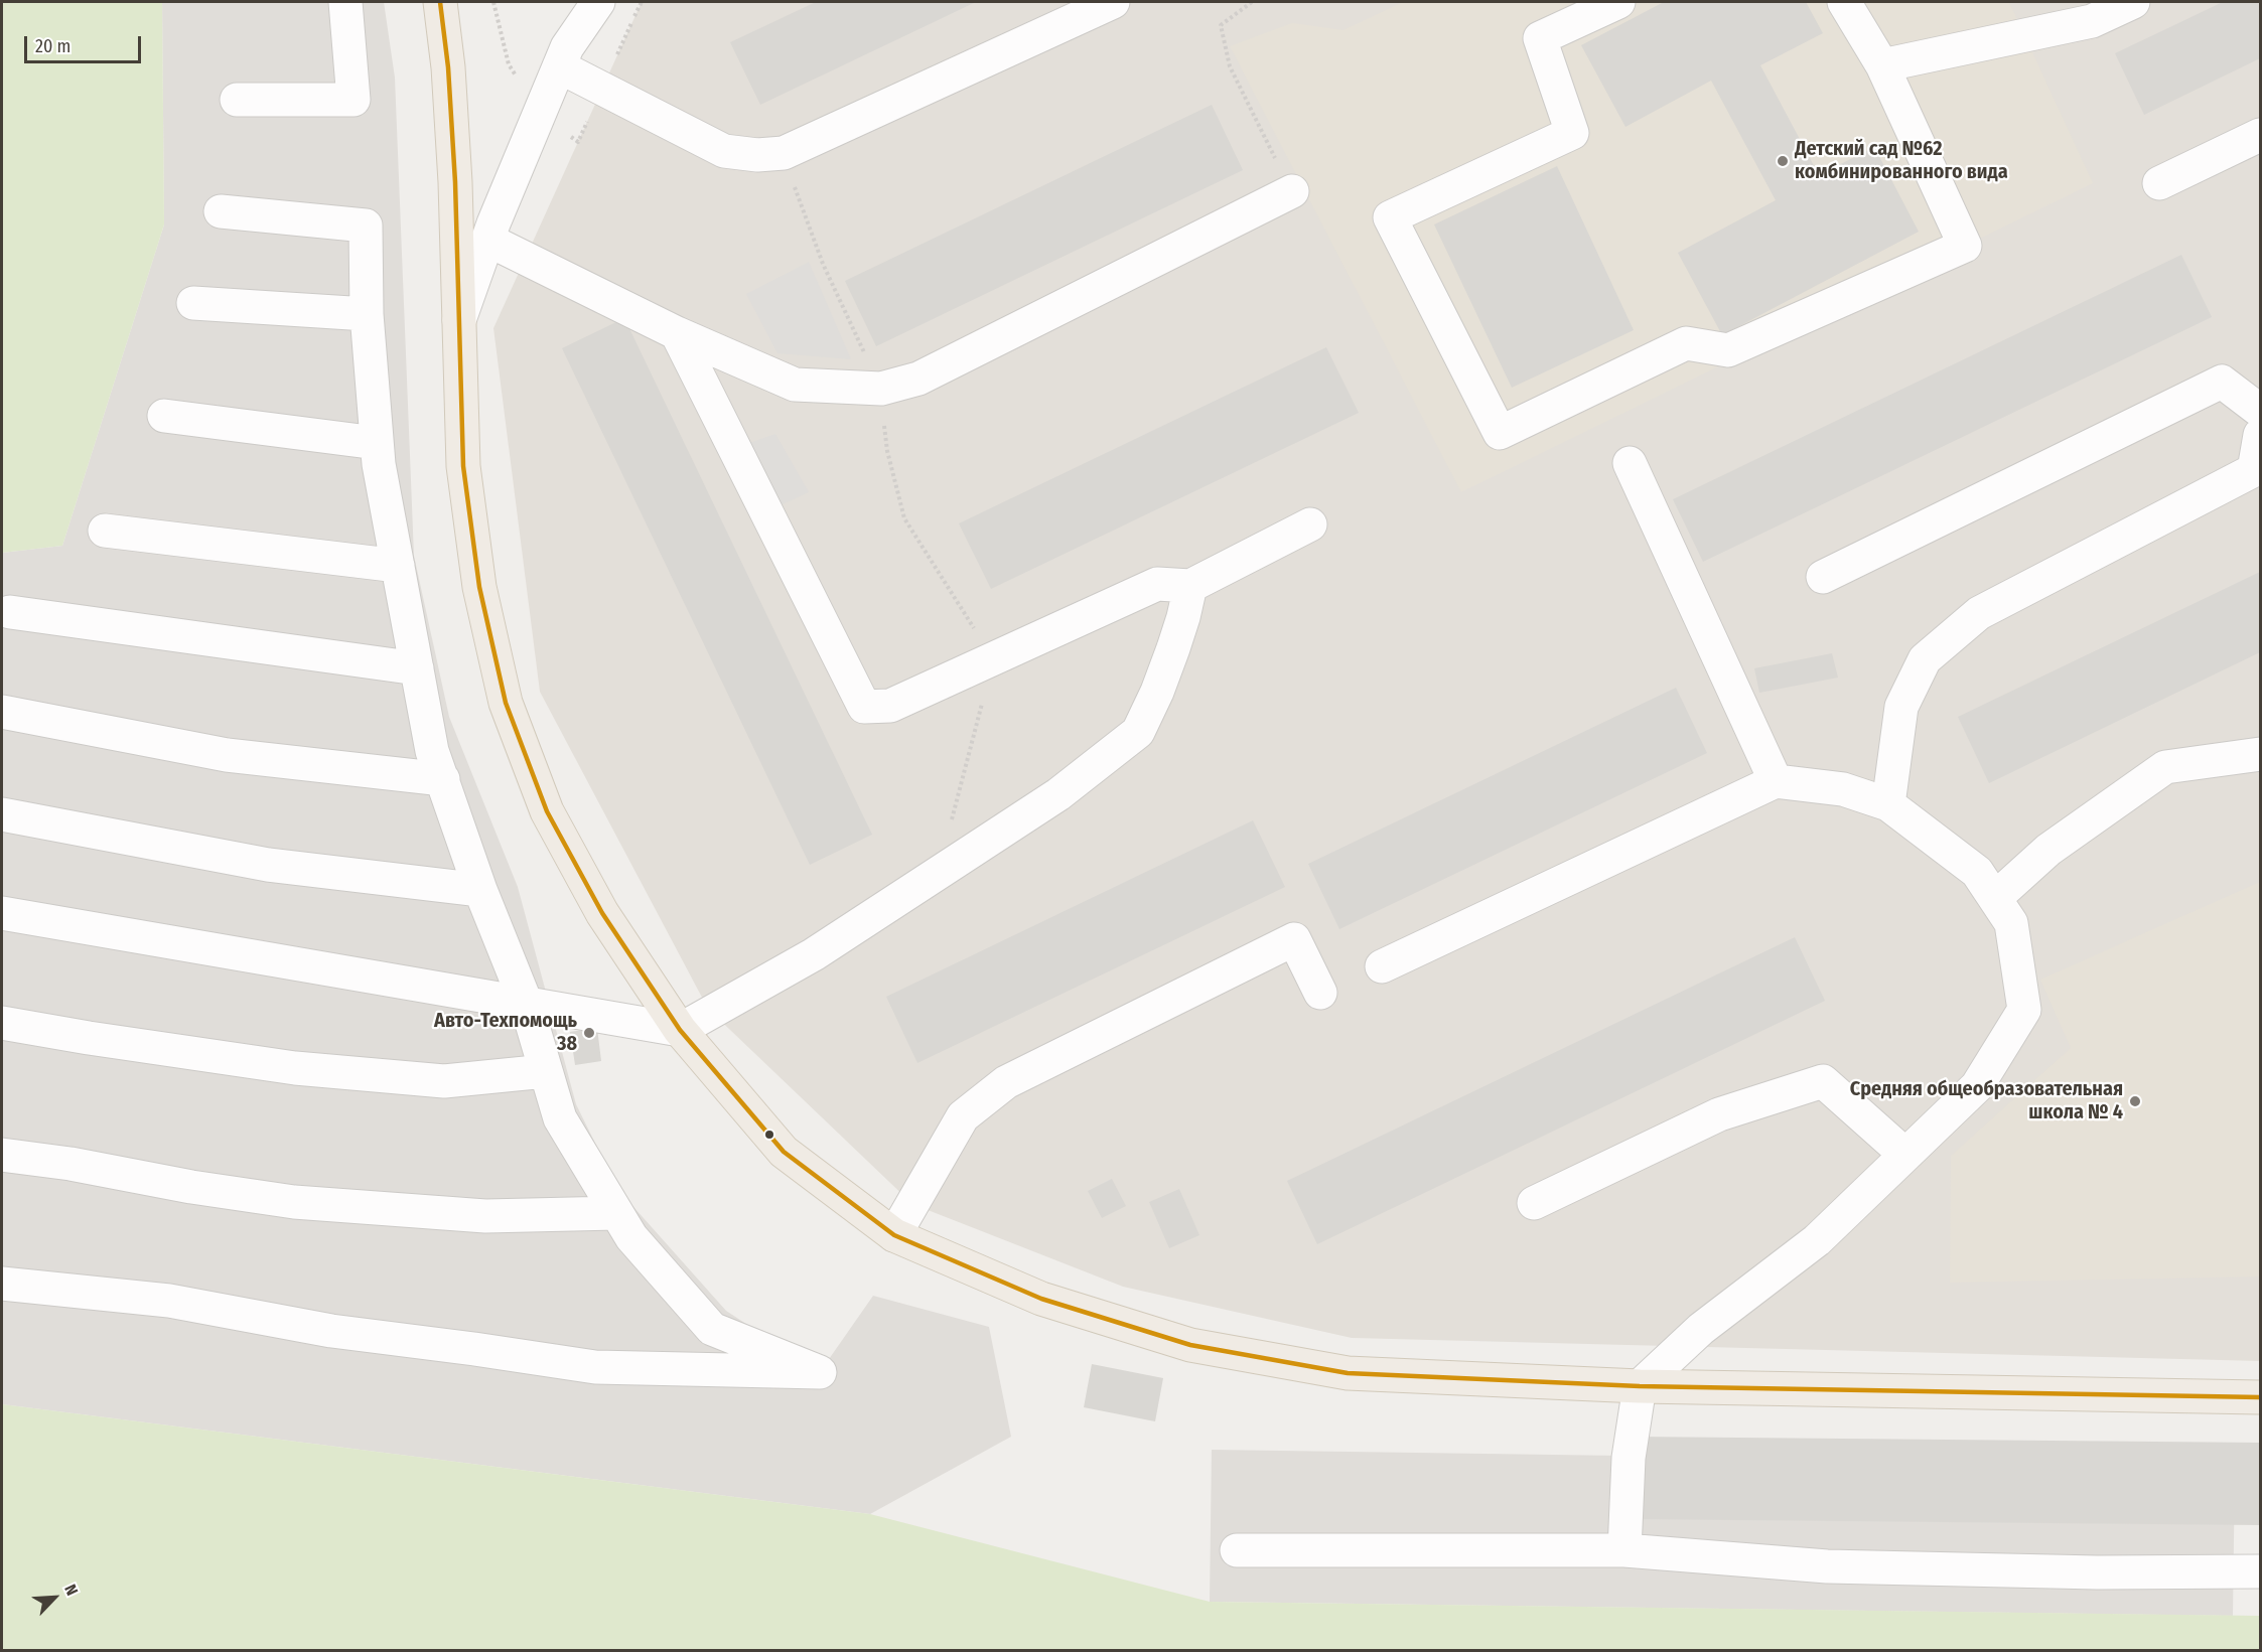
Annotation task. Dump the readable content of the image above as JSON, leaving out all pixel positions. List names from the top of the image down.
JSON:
{
  "places": ["Детский сад №62 комбинированного вида", "Авто-Техпомощь 38", "Средняя общеобразовательная школа № 4"],
  "scale_bar": "20 m",
  "north": "top right"
}
